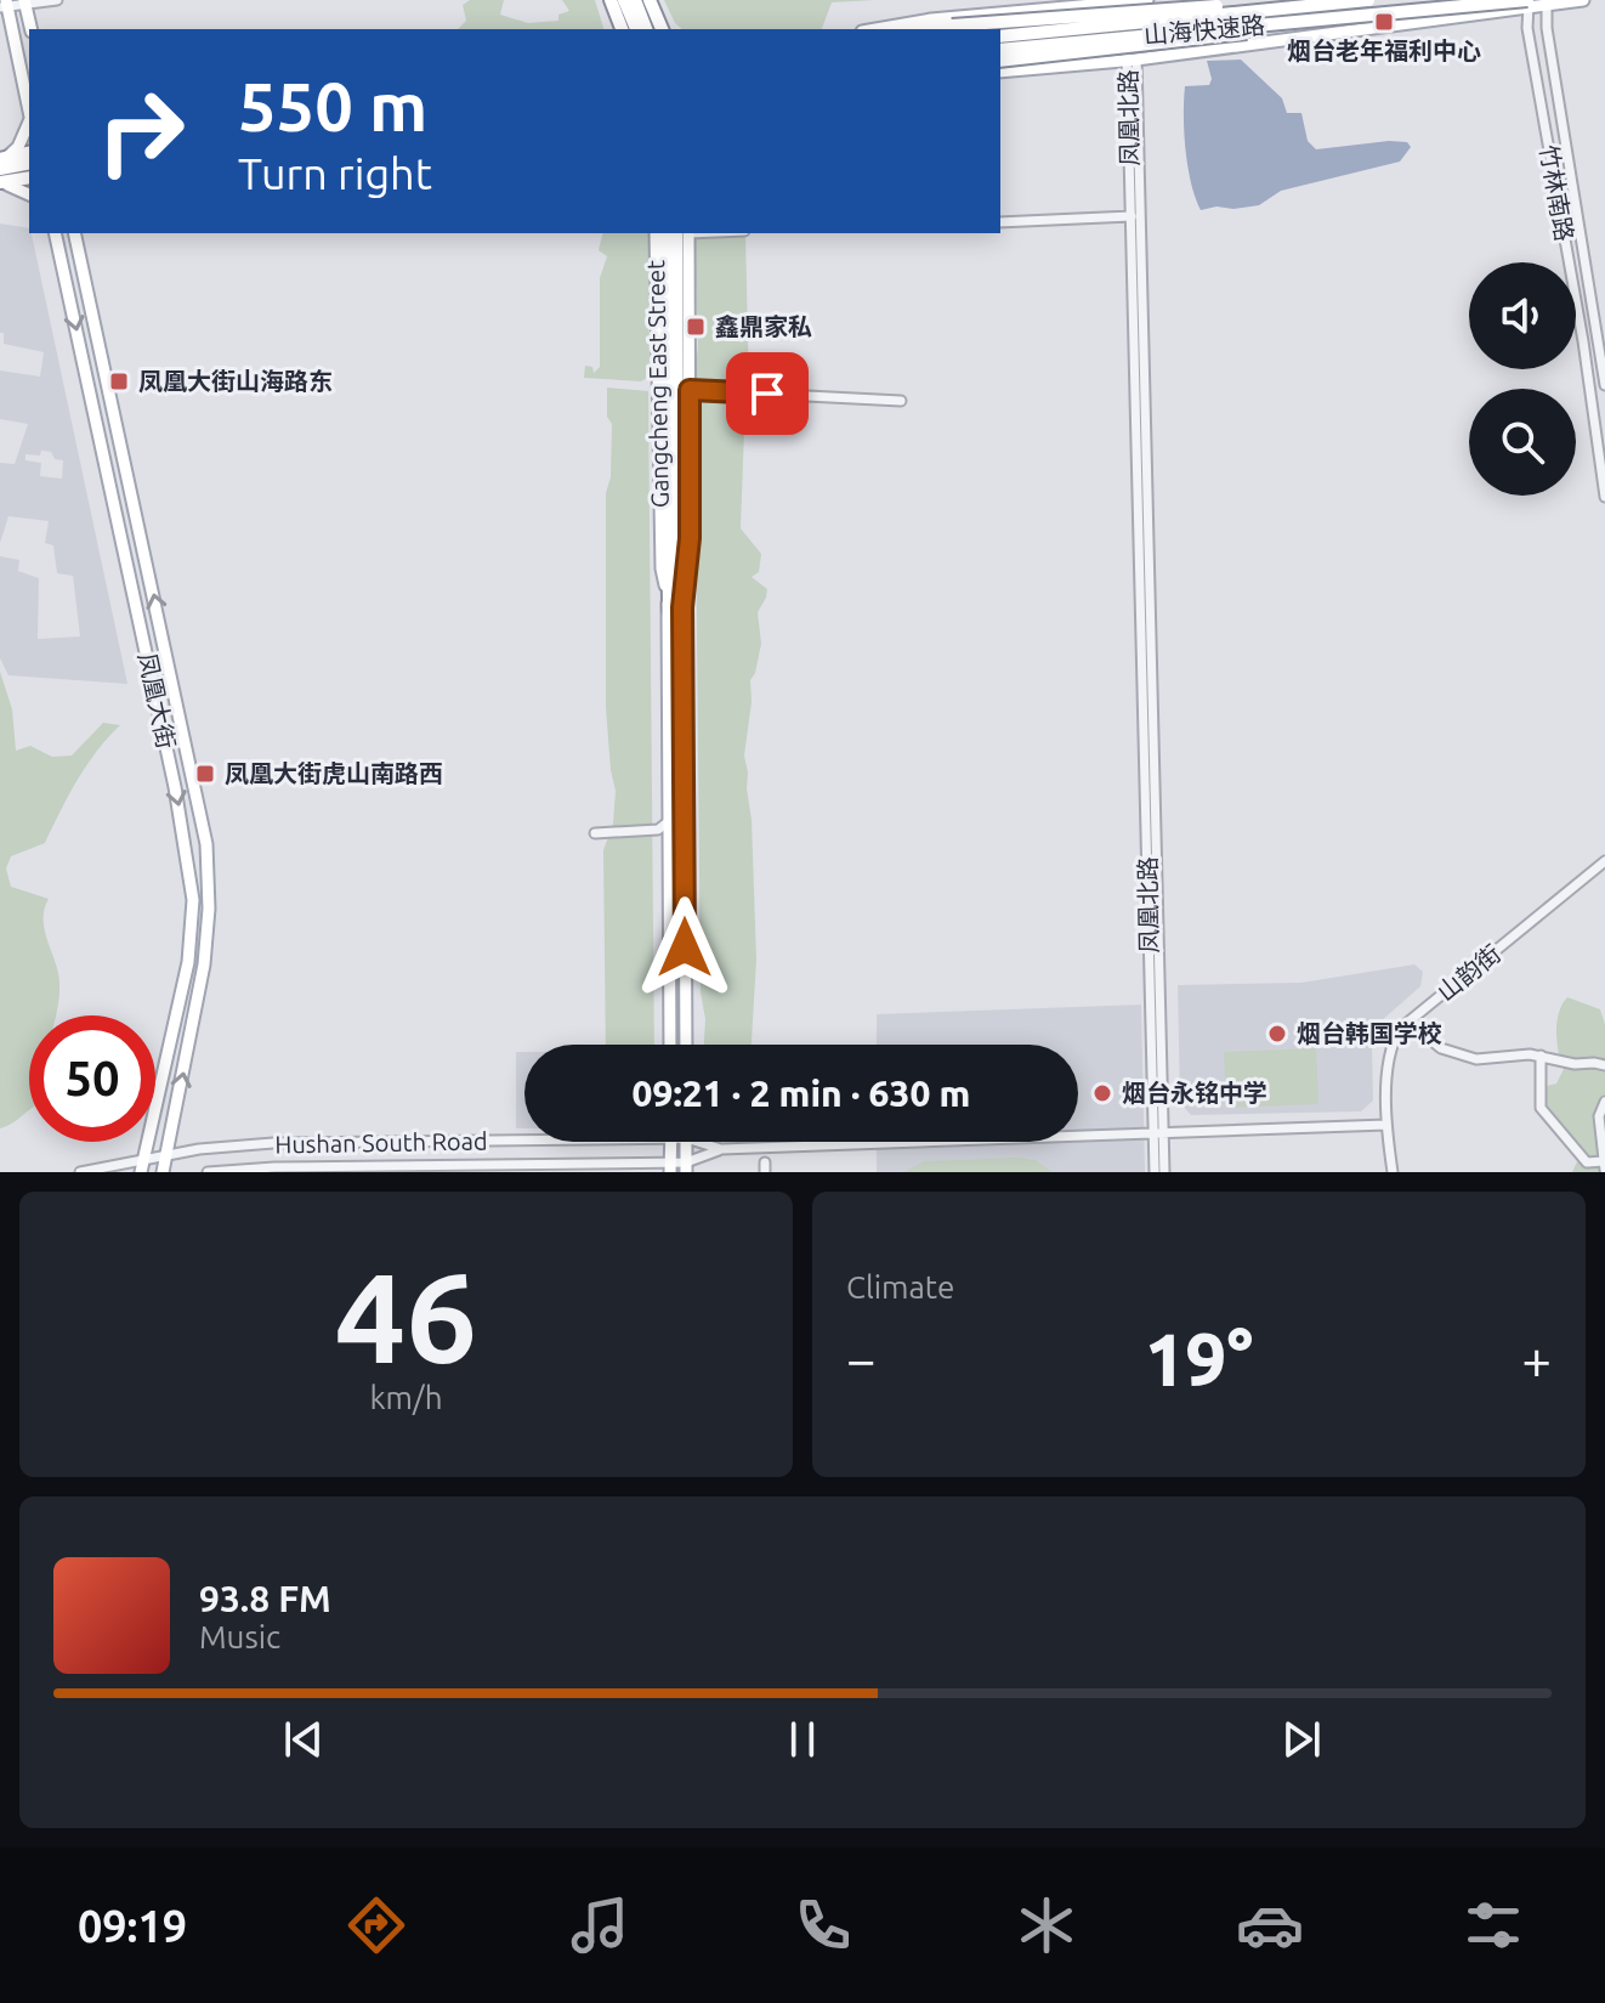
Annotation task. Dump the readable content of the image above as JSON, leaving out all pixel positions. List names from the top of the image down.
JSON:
{
  "streets": {
    "highway": ["山海快速路"],
    "main road": ["Gangcheng East Street", "凤凰大街"],
    "street": [
      "凤凰北路",
      "竹林南路",
      "山韵街",
      "Hushan South Road"
    ]
  },
  "crossings": [
    ["山海快速路", "竹林南路"],
    ["凤凰大街", "Hushan South Road"]
  ],
  "places": {
    "transit": [
      "烟台老年福利中心",
      "鑫鼎家私",
      "凤凰大街山海路东",
      "凤凰大街虎山南路西"
    ],
    "other": ["烟台韩国学校", "烟台永铭中学"]
  },
  "page": {
    "turn": ["550 m", "Turn right"],
    "limit": "50",
    "trip": "09:21 · 2 min · 630 m",
    "tile": [
      ["46", "km/h"],
      "Climate"
    ],
    "heat": ["−", "19°", "+"],
    "song": ["93.8 FM", "Music"],
    "tabs": "09:19"
  }
}
